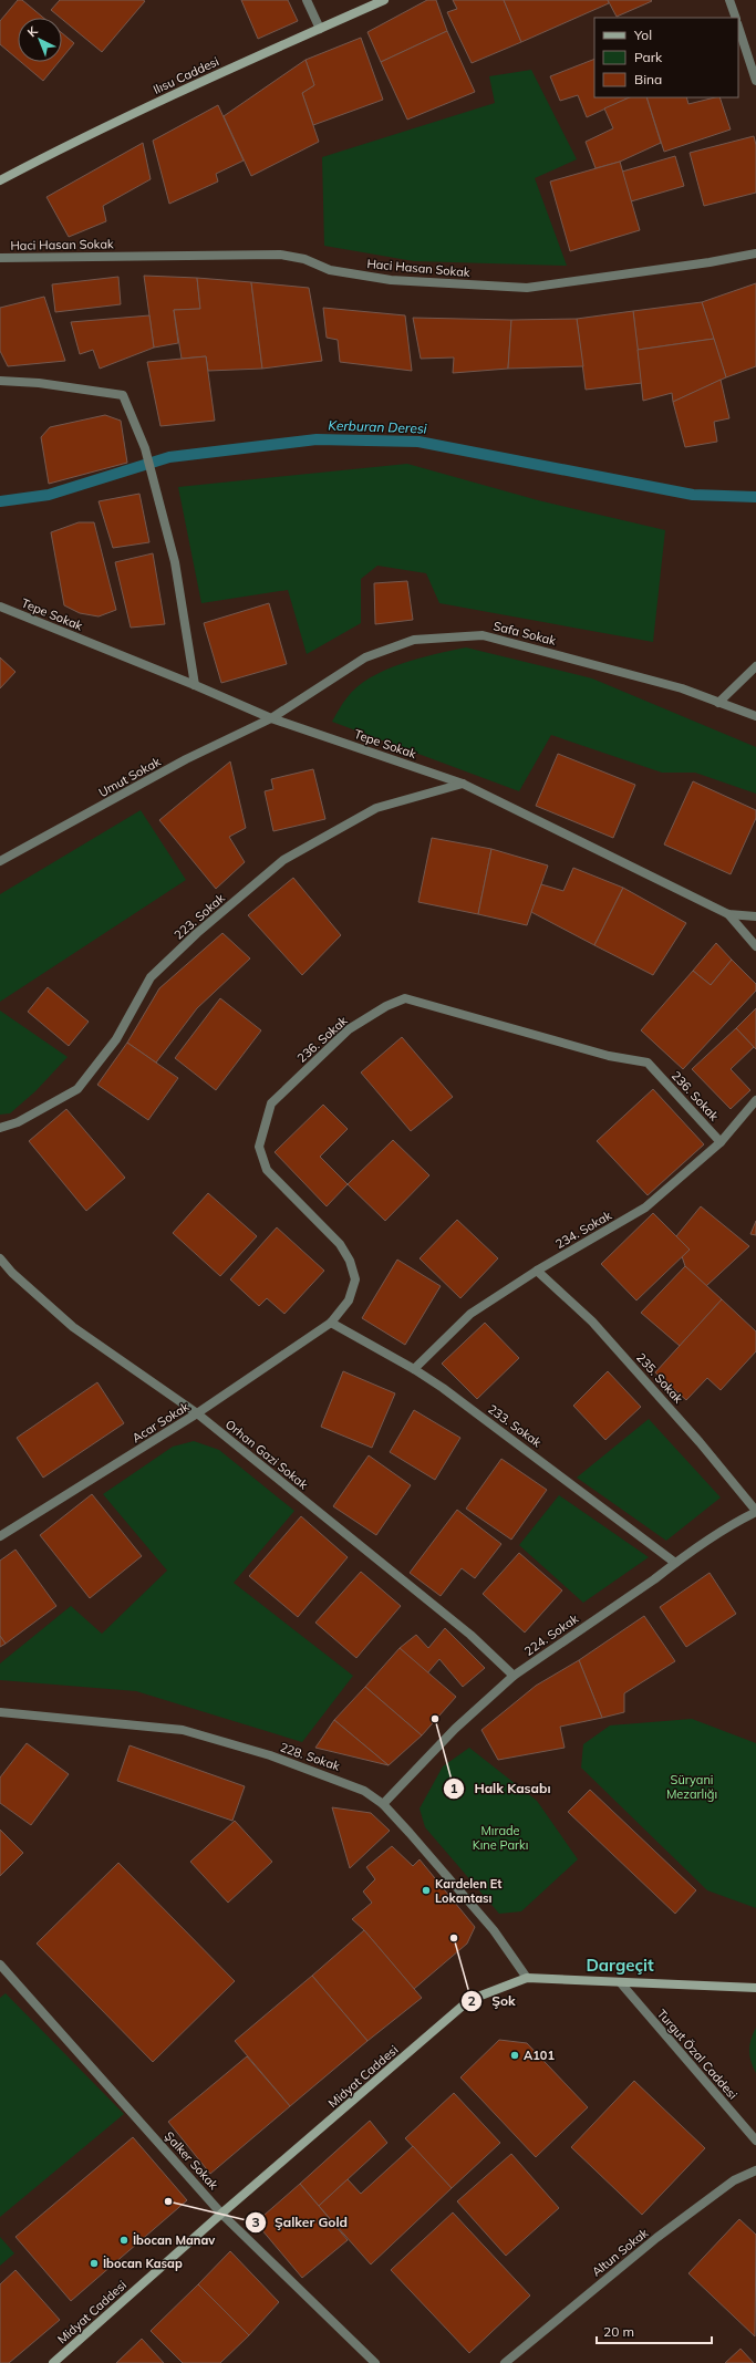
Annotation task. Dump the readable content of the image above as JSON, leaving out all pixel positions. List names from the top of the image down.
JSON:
{
  "streets": {
    "main road": ["Ilısu Caddesi", "Midyat Caddesi"],
    "street": [
      "Haci Hasan Sokak",
      "Tepe Sokak",
      "Safa Sokak",
      "Umut Sokak",
      "223. Sokak",
      "236. Sokak",
      "234. Sokak",
      "235. Sokak",
      "Acar Sokak",
      "233. Sokak",
      "Orhan Gazi Sokak",
      "224. Sokak",
      "228. Sokak",
      "Turgut Özal Caddesi",
      "Şalker Sokak",
      "Altun Sokak"
    ]
  },
  "crossings": [
    ["Tepe Sokak", "Safa Sokak"],
    ["Tepe Sokak", "Umut Sokak"],
    ["Tepe Sokak", "223. Sokak"],
    ["Safa Sokak", "Umut Sokak"],
    ["236. Sokak", "234. Sokak"],
    ["236. Sokak", "Acar Sokak"],
    ["236. Sokak", "233. Sokak"],
    ["234. Sokak", "235. Sokak"],
    ["234. Sokak", "233. Sokak"],
    ["235. Sokak", "224. Sokak"],
    ["Acar Sokak", "233. Sokak"],
    ["Acar Sokak", "Orhan Gazi Sokak"],
    ["233. Sokak", "224. Sokak"],
    ["Orhan Gazi Sokak", "224. Sokak"],
    ["224. Sokak", "228. Sokak"],
    ["228. Sokak", "Midyat Caddesi"],
    ["Turgut Özal Caddesi", "Midyat Caddesi"],
    ["Midyat Caddesi", "Şalker Sokak"]
  ],
  "districts": ["Dargeçit"],
  "water": ["Kerburan Deresi"],
  "parks": ["Süryani Mezarlığı", "Mırade Kıne Parkı"],
  "places": [
    "Halk Kasabı",
    "Kardelen Et Lokantası",
    "Şok",
    "A101",
    "Şalker Gold",
    "İbocan Manav",
    "İbocan Kasap"
  ],
  "legend": ["Yol", "Park", "Bina"],
  "scale_bar": "20 m",
  "north": "top left"
}
